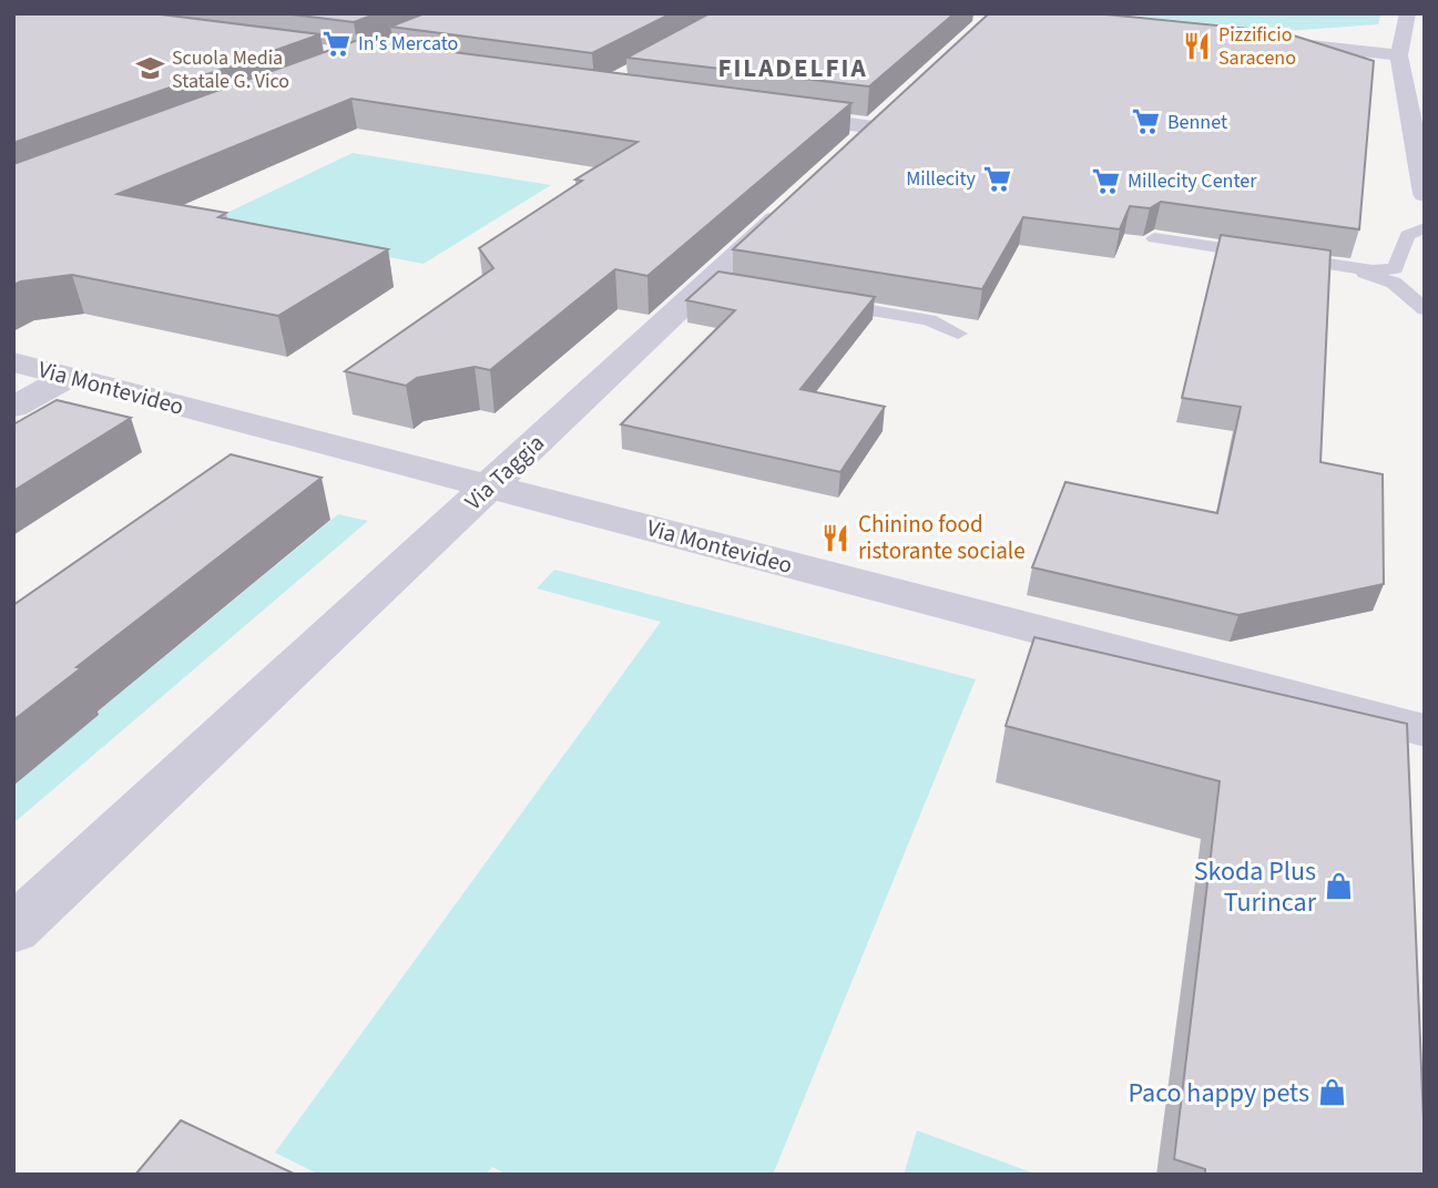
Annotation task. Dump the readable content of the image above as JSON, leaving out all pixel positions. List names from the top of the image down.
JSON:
{
  "streets": {
    "street": ["Via Montevideo", "Via Taggia"]
  },
  "crossings": [
    ["Via Montevideo", "Via Taggia"]
  ],
  "districts": ["FILADELFIA"],
  "places": {
    "supermarket": [
      "In's Mercato",
      "Bennet",
      "Millecity",
      "Millecity Center"
    ],
    "restaurant": ["Pizzificio Saraceno", "Chinino food ristorante sociale"],
    "school or university": ["Scuola Media Statale G. Vico"],
    "shop": ["Skoda Plus Turincar", "Paco happy pets"]
  }
}
